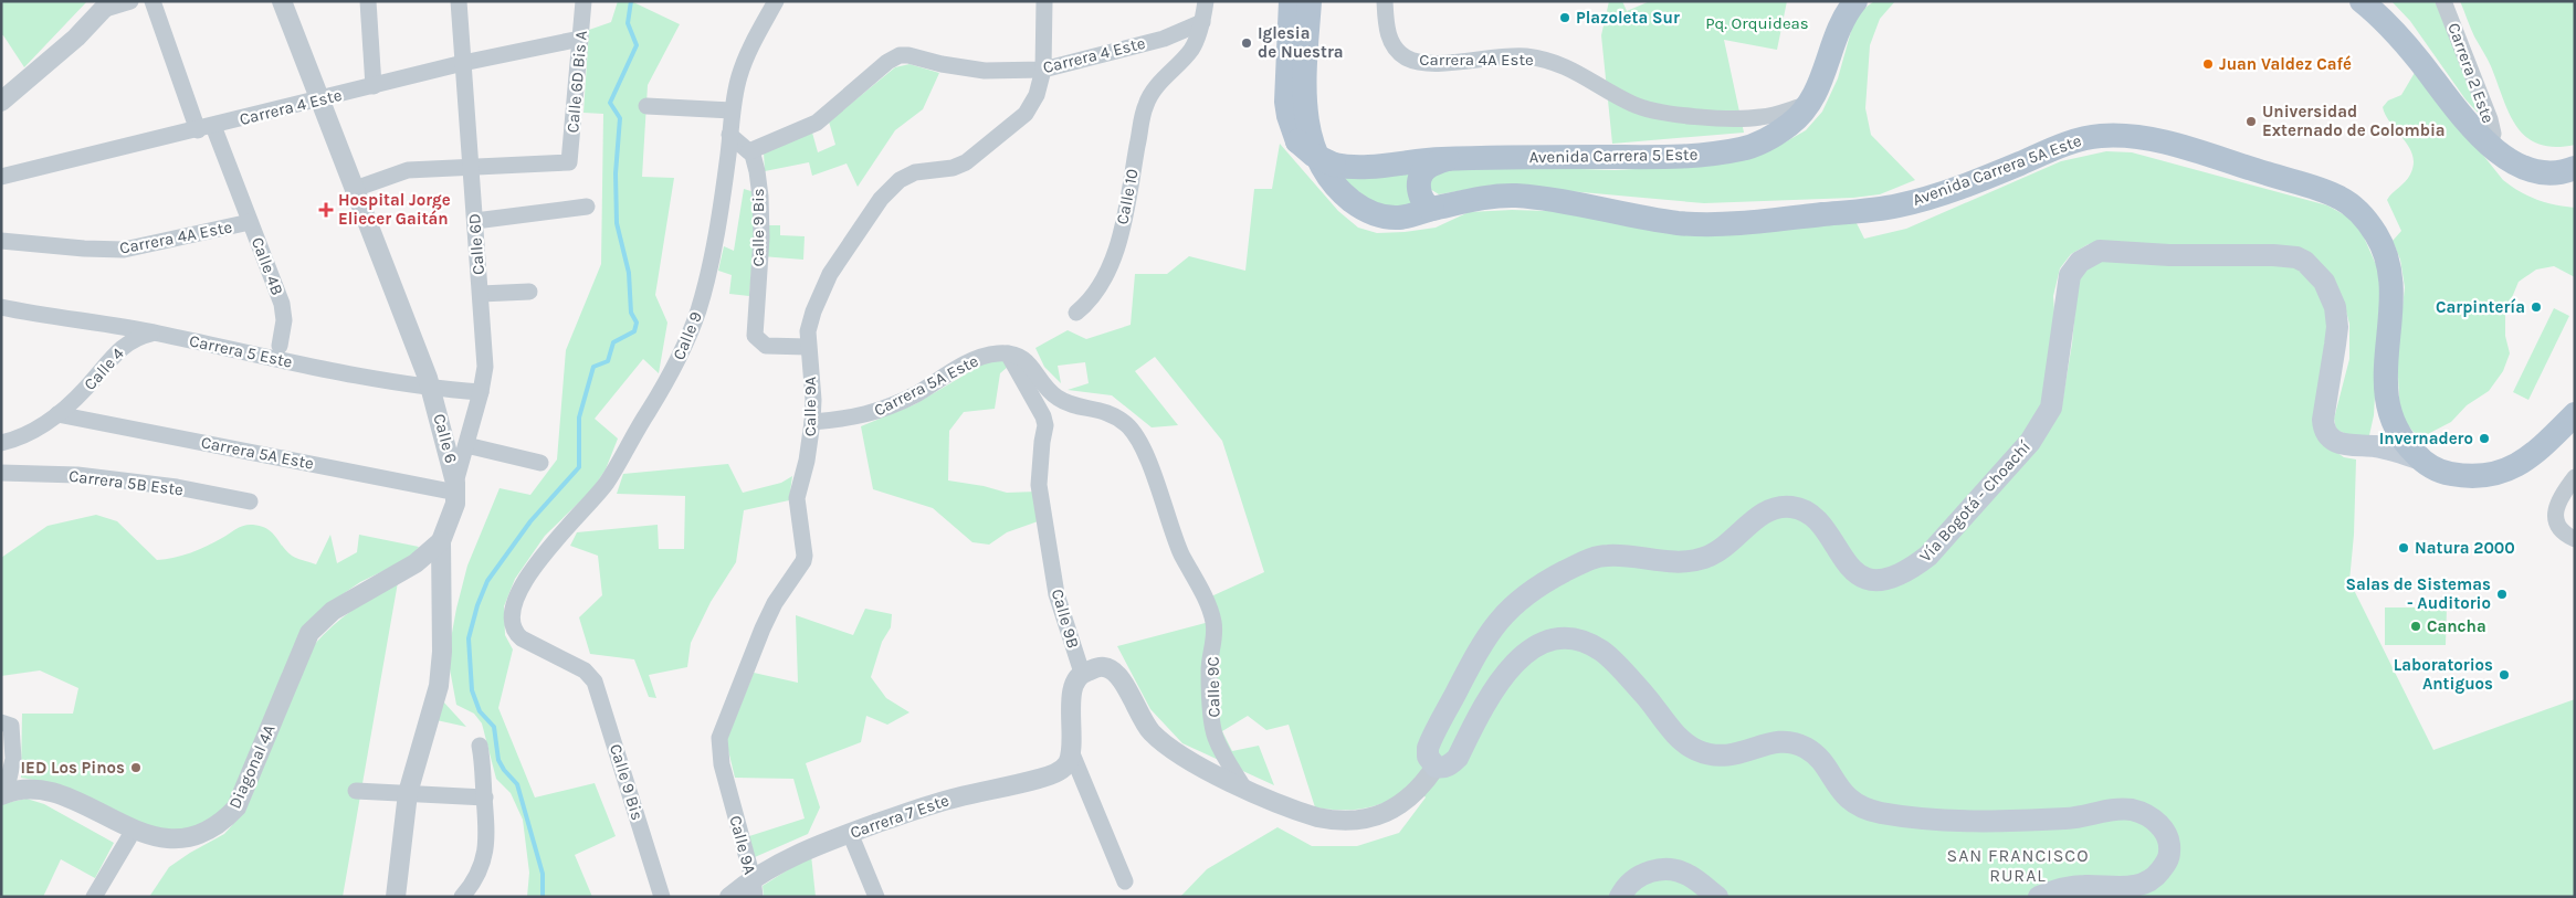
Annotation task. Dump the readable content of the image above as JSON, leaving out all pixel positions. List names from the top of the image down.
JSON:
{
  "streets": {
    "main road": ["Avenida Carrera 5 Este", "Avenida Carrera 5A Este", "Vía Bogotá - Choachí"],
    "street": [
      "Carrera 4 Este",
      "Carrera 4A Este",
      "Carrera 2 Este",
      "Calle 6D Bis A",
      "Calle 10",
      "Calle 9 Bis",
      "Calle 6D",
      "Calle 4B",
      "Calle 9",
      "Carrera 5 Este",
      "Calle 4",
      "Carrera 5A Este",
      "Calle 9A",
      "Calle 6",
      "Carrera 5B Este",
      "Calle 9B",
      "Calle 9C",
      "Diagonal 4A",
      "Carrera 7 Este"
    ]
  },
  "crossings": [
    ["Carrera 4 Este", "Calle 6D Bis A"],
    ["Carrera 4 Este", "Calle 10"],
    ["Carrera 4 Este", "Calle 9 Bis"],
    ["Carrera 4 Este", "Calle 6D"],
    ["Carrera 4 Este", "Calle 4B"],
    ["Carrera 4 Este", "Calle 9A"],
    ["Carrera 4 Este", "Calle 6"],
    ["Carrera 4A Este", "Avenida Carrera 5 Este"],
    ["Carrera 4A Este", "Calle 4B"],
    ["Calle 6D Bis A", "Calle 6D"],
    ["Avenida Carrera 5 Este", "Avenida Carrera 5A Este"],
    ["Avenida Carrera 5A Este", "Vía Bogotá - Choachí"],
    ["Calle 9 Bis", "Calle 9"],
    ["Calle 9 Bis", "Calle 9A"],
    ["Calle 6D", "Carrera 5 Este"],
    ["Calle 6D", "Carrera 5A Este"],
    ["Calle 6D", "Calle 6"],
    ["Carrera 5 Este", "Calle 4"],
    ["Carrera 5 Este", "Calle 6"],
    ["Calle 4", "Carrera 5A Este"],
    ["Carrera 5A Este", "Calle 9A"],
    ["Carrera 5A Este", "Calle 6"],
    ["Carrera 5A Este", "Calle 9B"],
    ["Carrera 5A Este", "Calle 9C"],
    ["Calle 9A", "Carrera 7 Este"],
    ["Calle 6", "Diagonal 4A"],
    ["Calle 9B", "Calle 9C"]
  ],
  "districts": ["SAN FRANCISCO RURAL"],
  "parks": ["Pq. Orquideas"],
  "places": {
    "other": [
      "Plazoleta Sur",
      "Iglesia de Nuestra",
      "Juan Valdez Café",
      "Universidad Externado de Colombia",
      "Carpintería",
      "Invernadero",
      "Natura 2000",
      "Salas de Sistemas - Auditorio",
      "Cancha",
      "Laboratorios Antiguos",
      "IED Los Pinos"
    ],
    "health": ["Hospital Jorge Eliecer Gaitán"]
  }
}
